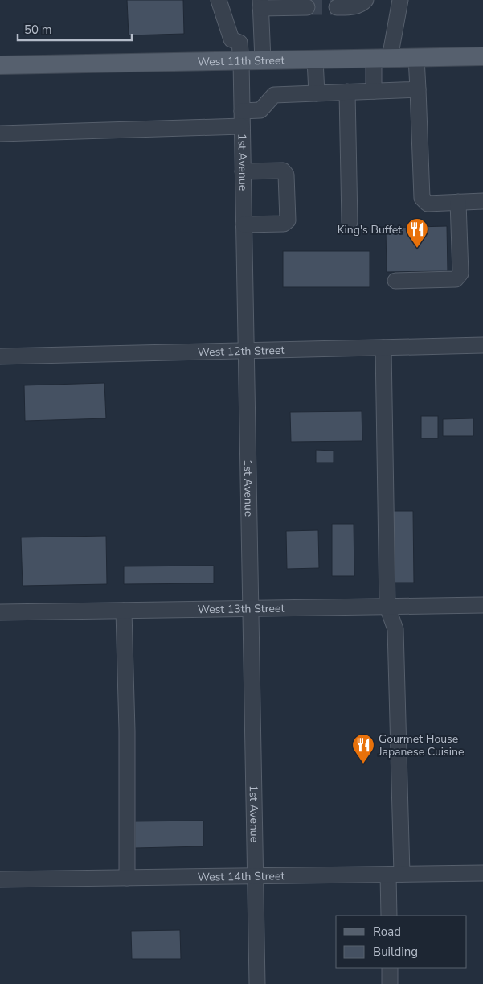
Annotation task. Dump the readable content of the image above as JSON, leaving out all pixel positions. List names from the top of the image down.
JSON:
{
  "streets": {
    "main road": ["West 11th Street"],
    "street": [
      "1st Avenue",
      "West 12th Street",
      "West 13th Street",
      "West 14th Street"
    ]
  },
  "crossings": [
    ["West 11th Street", "1st Avenue"],
    ["1st Avenue", "West 12th Street"],
    ["1st Avenue", "West 13th Street"],
    ["1st Avenue", "West 14th Street"]
  ],
  "places": {
    "restaurant": ["King's Buffet", "Gourmet House Japanese Cuisine"]
  },
  "legend": ["Road", "Building"],
  "scale_bar": "50 m"
}
